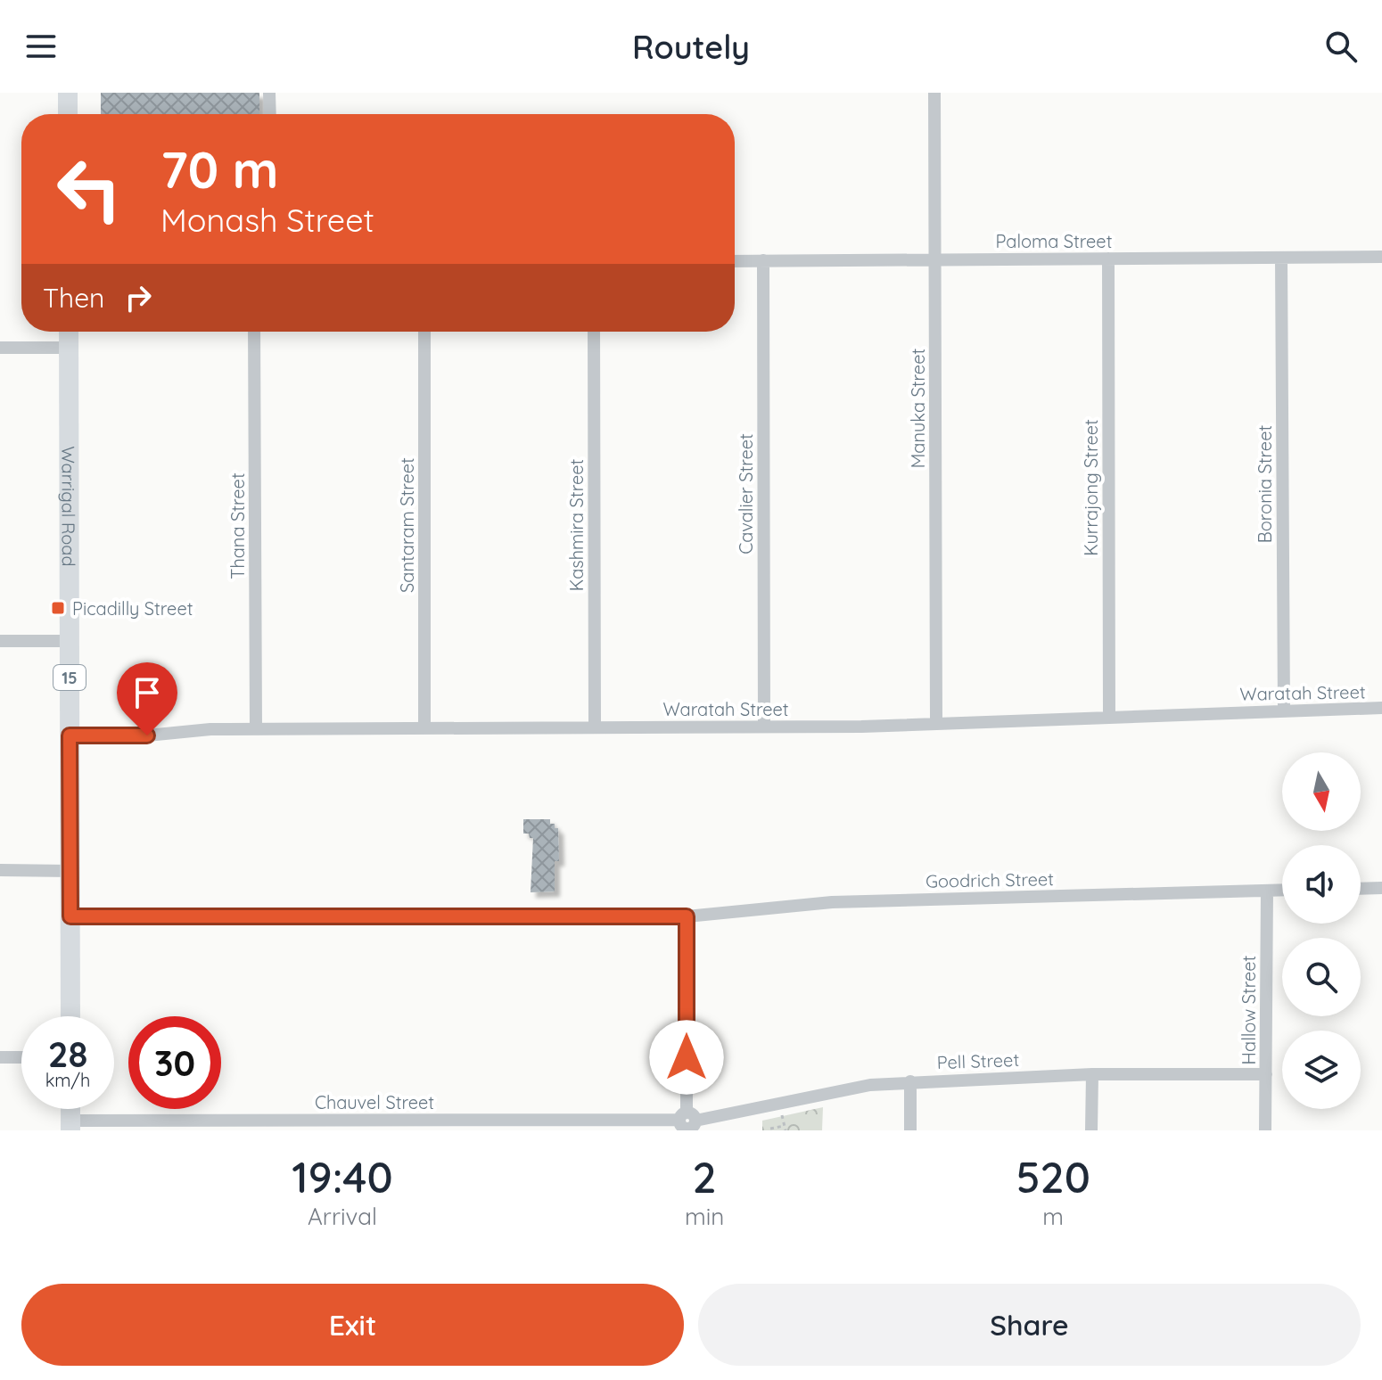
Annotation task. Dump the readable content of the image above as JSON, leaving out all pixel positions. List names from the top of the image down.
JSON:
{
  "streets": {
    "highway": ["Warrigal Road", "15"],
    "street": [
      "Paloma Street",
      "Manuka Street",
      "Boronia Street",
      "Kurrajong Street",
      "Cavalier Street",
      "Santaram Street",
      "Kashmira Street",
      "Thana Street",
      "Waratah Street",
      "Goodrich Street",
      "Hallow Street",
      "Pell Street",
      "Chauvel Street"
    ]
  },
  "crossings": [
    ["Paloma Street", "Manuka Street"],
    ["Paloma Street", "Boronia Street"],
    ["Paloma Street", "Kurrajong Street"],
    ["Paloma Street", "Cavalier Street"],
    ["Manuka Street", "Waratah Street"],
    ["Boronia Street", "Waratah Street"],
    ["Kurrajong Street", "Waratah Street"],
    ["Cavalier Street", "Waratah Street"],
    ["Warrigal Road", "Waratah Street"],
    ["Warrigal Road", "Goodrich Street"],
    ["Santaram Street", "Waratah Street"],
    ["Kashmira Street", "Waratah Street"],
    ["Thana Street", "Waratah Street"],
    ["Goodrich Street", "Hallow Street"],
    ["Hallow Street", "Pell Street"],
    ["Pell Street", "Chauvel Street"]
  ],
  "places": {
    "transit": ["Picadilly Street"]
  },
  "north": "bottom",
  "page": {
    "header": "Routely",
    "turn": ["70 m", "Monash Street"],
    "then": "Then",
    "speed": "28 km/h",
    "limit": "30",
    "eta": [
      "19:40",
      "Arrival",
      "2",
      "min",
      "520",
      "m"
    ],
    "buttons": ["Exit", "Share"]
  }
}
